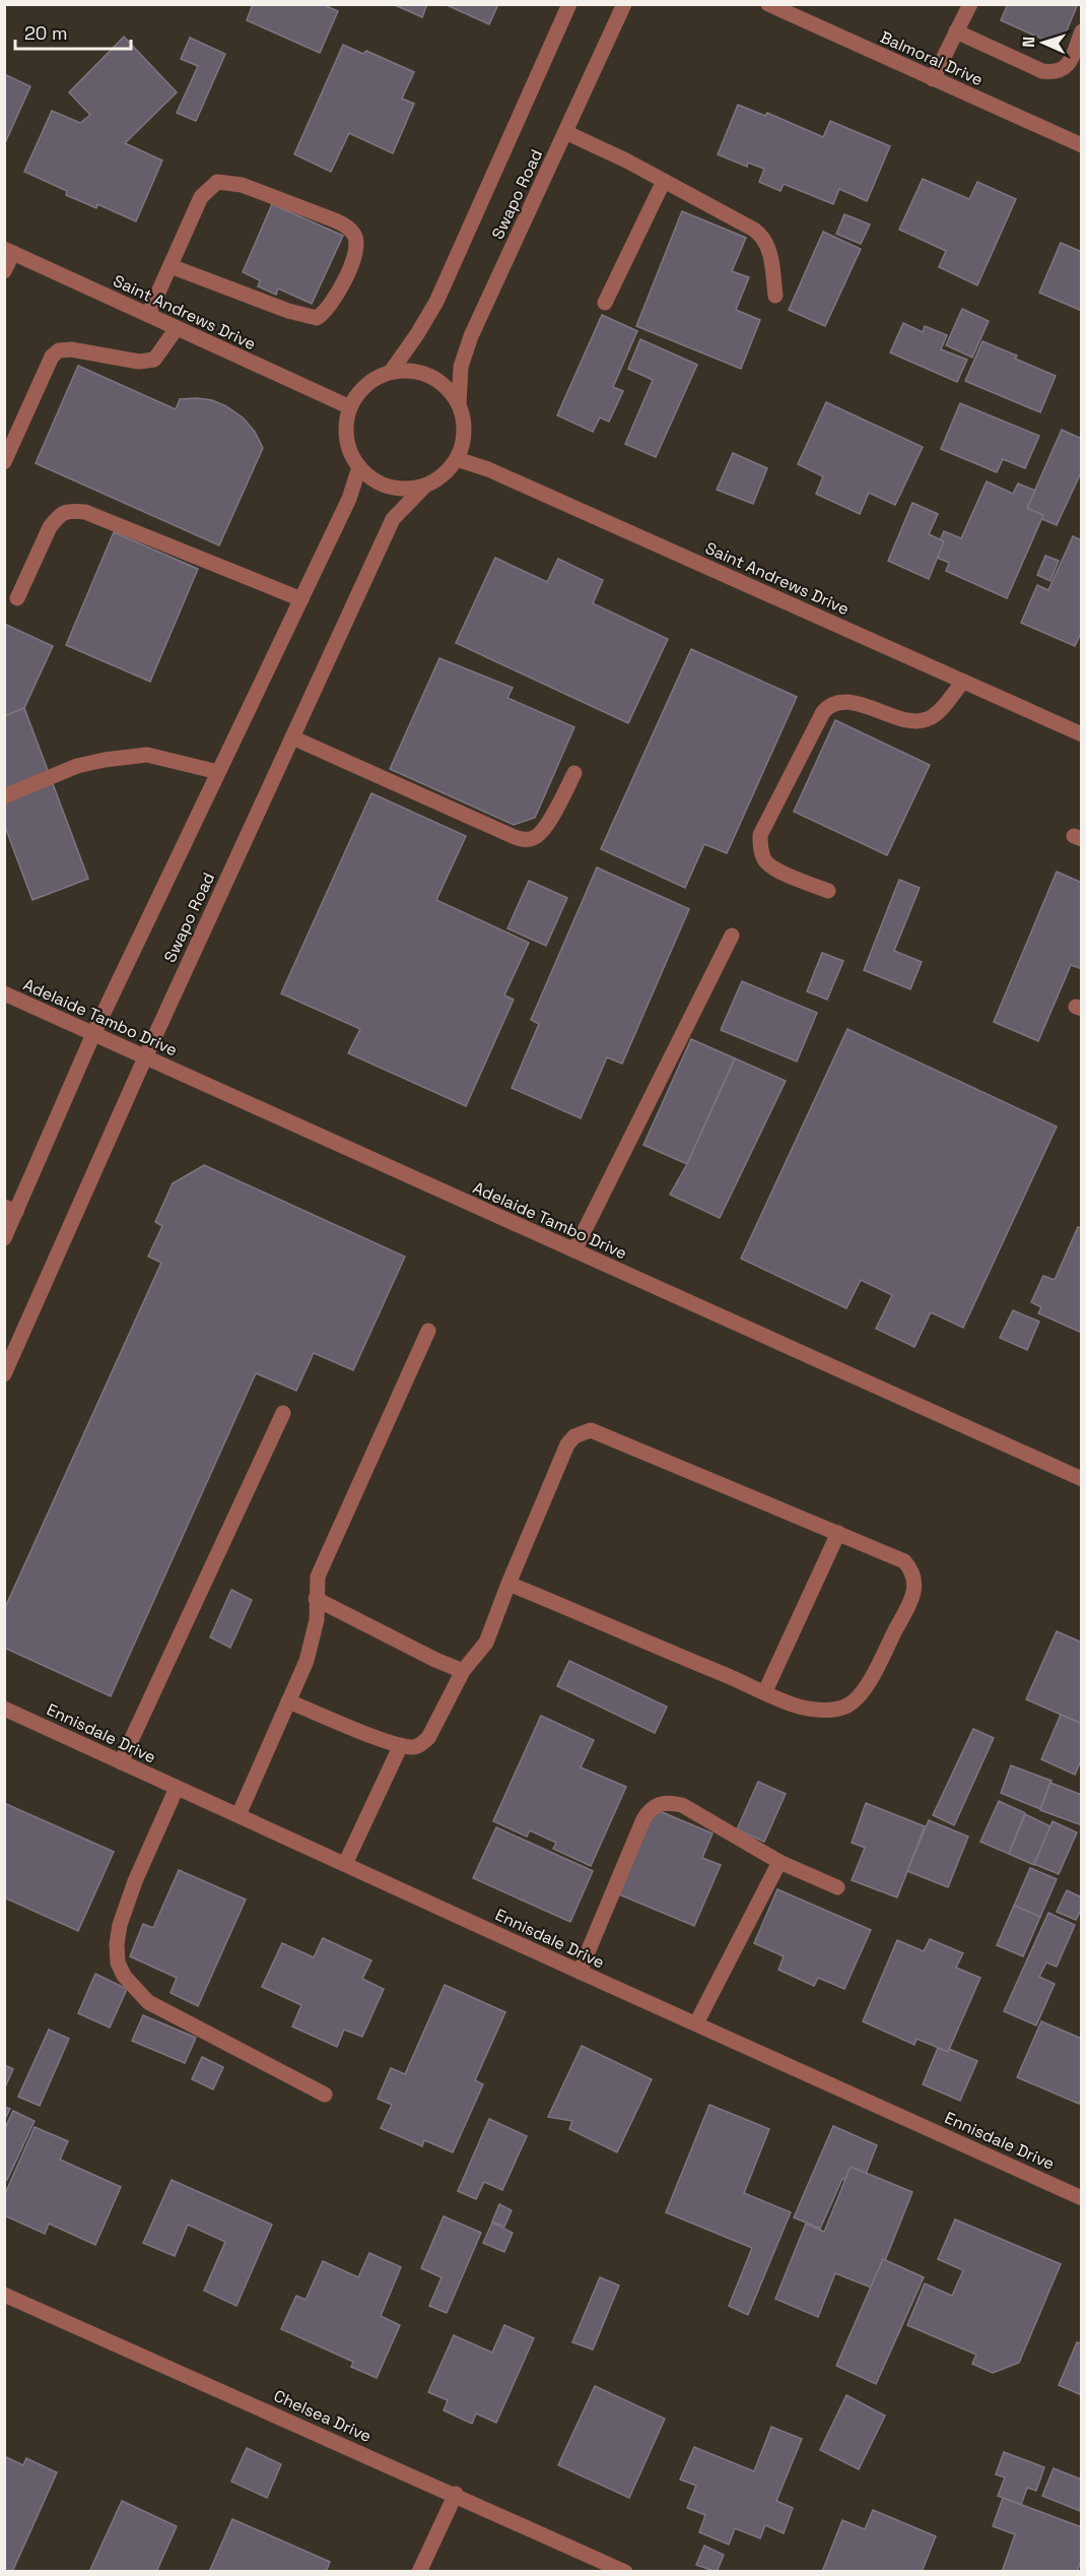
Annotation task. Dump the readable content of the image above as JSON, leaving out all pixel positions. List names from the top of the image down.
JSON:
{
  "streets": {
    "street": [
      "Balmoral Drive",
      "Swapo Road",
      "Saint Andrews Drive",
      "Adelaide Tambo Drive",
      "Ennisdale Drive",
      "Chelsea Drive"
    ]
  },
  "crossings": [
    ["Swapo Road", "Saint Andrews Drive"],
    ["Swapo Road", "Adelaide Tambo Drive"]
  ],
  "scale_bar": "20 m",
  "north": "left"
}
